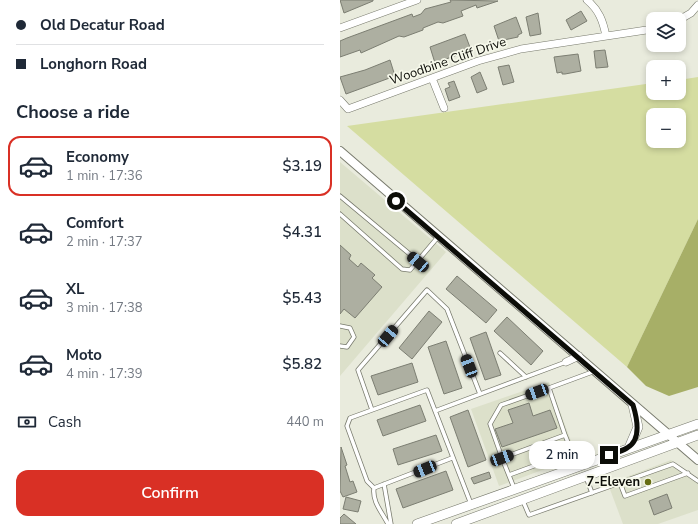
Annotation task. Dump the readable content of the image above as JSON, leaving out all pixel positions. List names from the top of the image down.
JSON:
{
  "streets": {
    "street": ["Woodbine Cliff Drive"]
  },
  "places": ["7-Eleven"],
  "page": {
    "banner": ["Old Decatur Road", "Longhorn Road"],
    "map_buttons": ["+", "−"],
    "heading": "Choose a ride",
    "list": [
      {
        "name": "Economy",
        "note": "1 min · 17:36",
        "value": "$3.19"
      },
      {
        "name": "Comfort",
        "note": "2 min · 17:37",
        "value": "$4.31"
      },
      {
        "name": "XL",
        "note": "3 min · 17:38",
        "value": "$5.43"
      },
      {
        "name": "Moto",
        "note": "4 min · 17:39",
        "value": "$5.82"
      }
    ],
    "pay": ["Cash", "440 m"],
    "bubble": "2 min",
    "buttons": "Confirm"
  }
}
